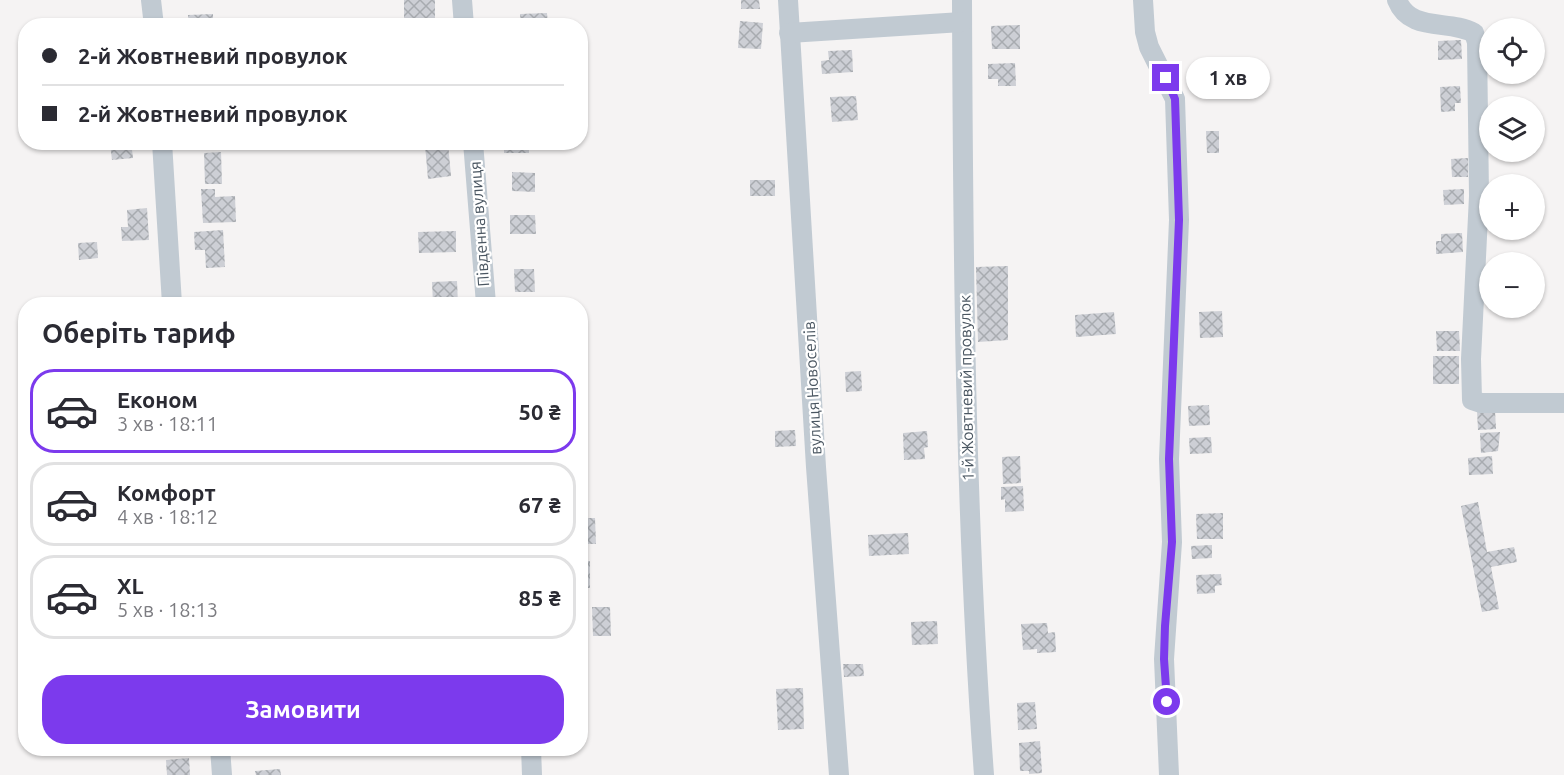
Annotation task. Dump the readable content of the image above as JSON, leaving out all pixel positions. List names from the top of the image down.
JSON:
{
  "streets": {
    "street": ["Південна вулиця", "вулиця Новоселів", "1-й Жовтневий провулок"]
  },
  "page": {
    "map_buttons": ["+", "−"],
    "banner": ["2-й Жовтневий провулок", "2-й Жовтневий провулок"],
    "bubble": "1 хв",
    "heading": "Оберіть тариф",
    "list": [
      {
        "name": "Економ",
        "note": "3 хв · 18:11",
        "value": "50 ₴"
      },
      {
        "name": "Комфорт",
        "note": "4 хв · 18:12",
        "value": "67 ₴"
      },
      {
        "name": "XL",
        "note": "5 хв · 18:13",
        "value": "85 ₴"
      }
    ],
    "buttons": "Замовити"
  }
}
